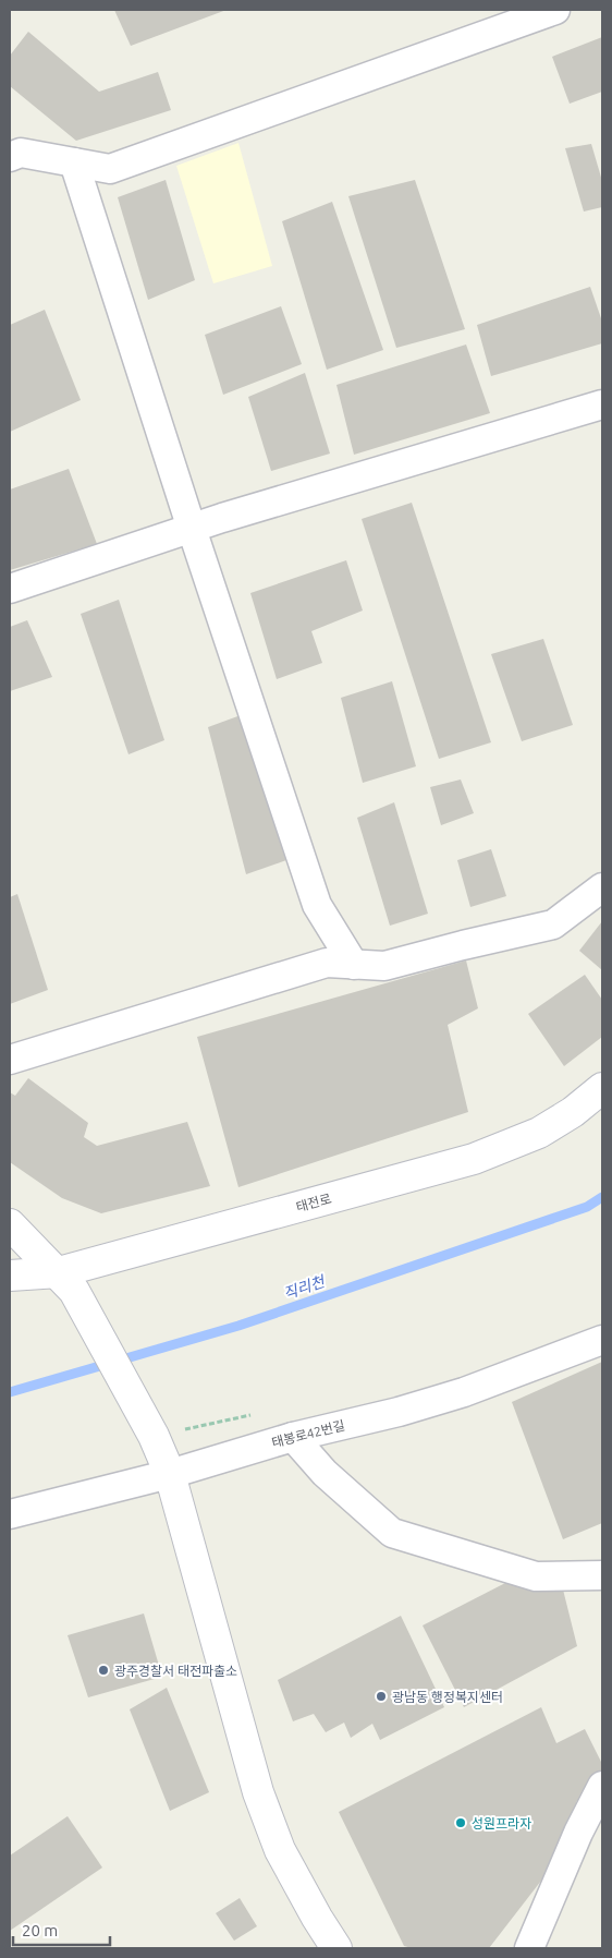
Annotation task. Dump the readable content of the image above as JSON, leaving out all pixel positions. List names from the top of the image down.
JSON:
{
  "streets": {
    "street": ["태전로", "태봉로42번길"]
  },
  "water": ["직리천"],
  "places": ["광주경찰서 태전파출소", "광남동 행정복지센터", "성원프라자"],
  "scale_bar": "20 m"
}
